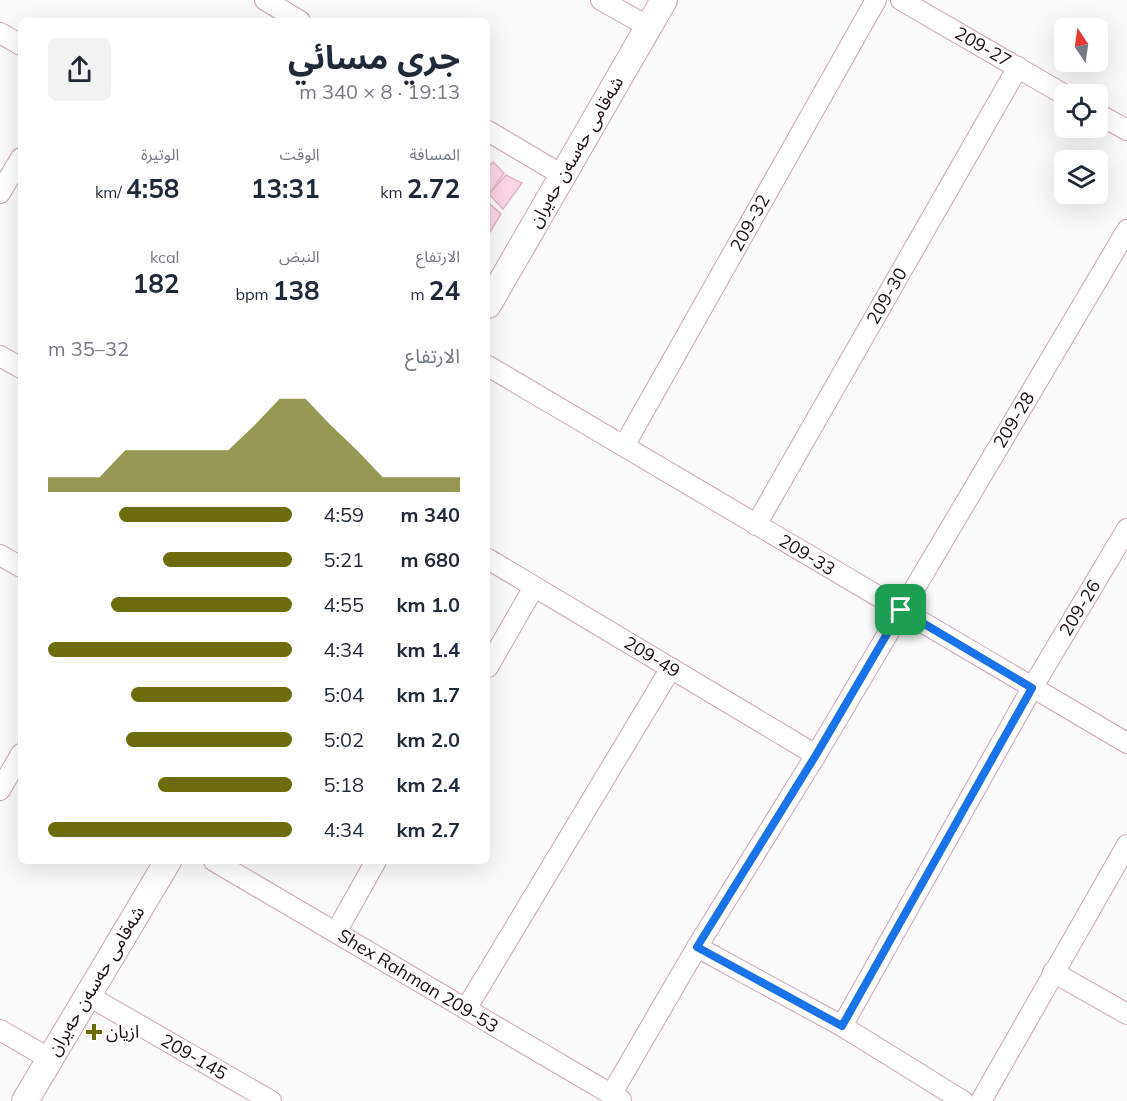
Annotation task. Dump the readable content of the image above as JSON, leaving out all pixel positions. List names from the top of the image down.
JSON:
{
  "streets": {
    "street": [
      "209-27",
      "شەقامی حەسەن حەیران",
      "209-32",
      "209-30",
      "209-28",
      "209-33",
      "209-26",
      "209-49",
      "Shex Rahman 209-53",
      "209-145"
    ]
  },
  "crossings": [
    ["209-27", "209-30"],
    ["شەقامی حەسەن حەیران", "209-145"],
    ["209-32", "209-33"],
    ["209-30", "209-33"],
    ["209-28", "209-33"],
    ["209-28", "209-49"],
    ["209-28", "Shex Rahman 209-53"],
    ["209-33", "209-26"]
  ],
  "places": {
    "health": ["ازيان"]
  },
  "north": "top",
  "page": {
    "heading": ["جري مسائي", "19:13 · 8 × 340 m"],
    "stats": [
      ["المسافة", "2.72 km"],
      ["الوقت", "13:31"],
      ["الوتيرة", "4:58 /km"],
      ["الارتفاع", "24 m"],
      ["النبض", "138 bpm"],
      ["kcal", "182"]
    ],
    "chart": ["الارتفاع", "32–35 m"],
    "list": [
      {
        "name": "340 m",
        "note": "4:59"
      },
      {
        "name": "680 m",
        "note": "5:21"
      },
      {
        "name": "1.0 km",
        "note": "4:55"
      },
      {
        "name": "1.4 km",
        "note": "4:34"
      },
      {
        "name": "1.7 km",
        "note": "5:04"
      },
      {
        "name": "2.0 km",
        "note": "5:02"
      },
      {
        "name": "2.4 km",
        "note": "5:18"
      },
      {
        "name": "2.7 km",
        "note": "4:34"
      }
    ]
  }
}
